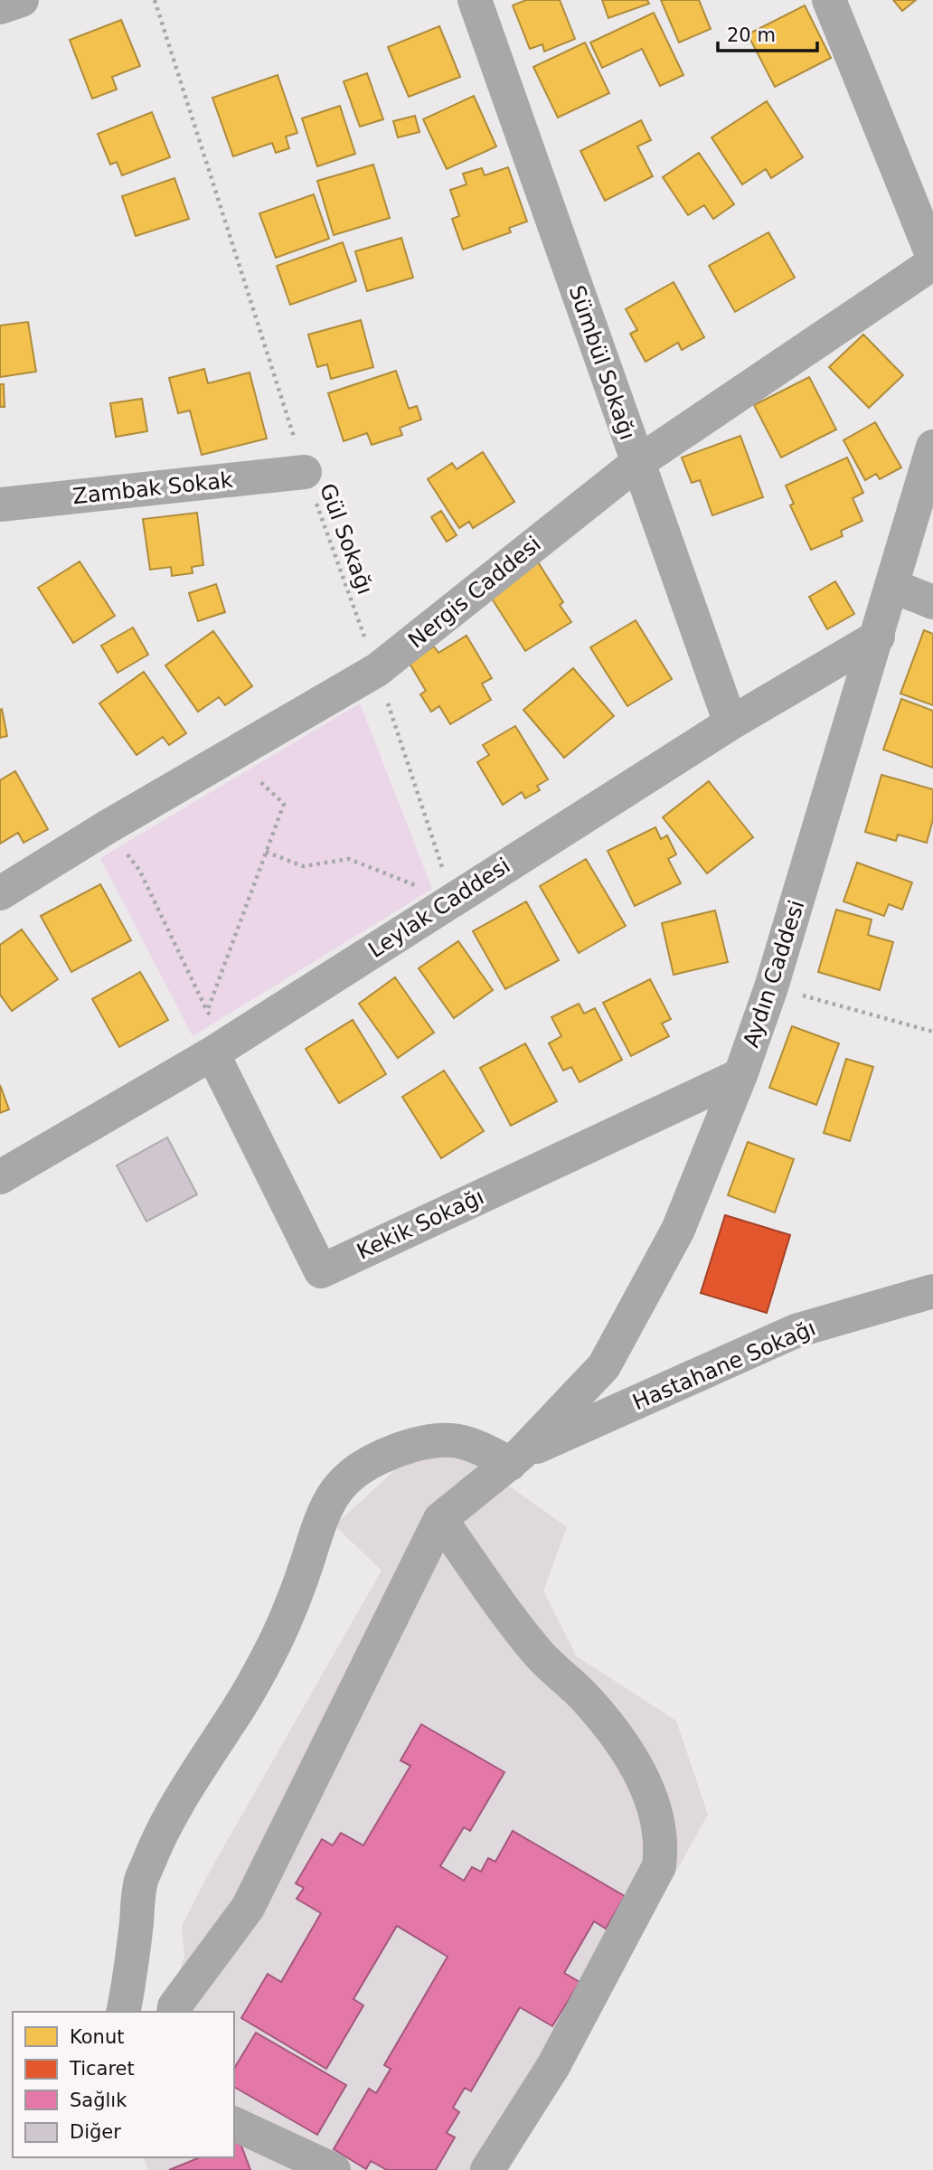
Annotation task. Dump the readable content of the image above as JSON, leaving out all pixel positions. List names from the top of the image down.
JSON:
{
  "streets": {
    "street": [
      "Sümbül Sokağı",
      "Zambak Sokak",
      "Nergis Caddesi",
      "Leylak Caddesi",
      "Aydın Caddesi",
      "Kekik Sokağı",
      "Hastahane Sokağı"
    ],
    "path": ["Gül Sokağı"]
  },
  "crossings": [
    ["Sümbül Sokağı", "Nergis Caddesi"],
    ["Sümbül Sokağı", "Leylak Caddesi"],
    ["Zambak Sokak", "Gül Sokağı"],
    ["Gül Sokağı", "Nergis Caddesi"],
    ["Gül Sokağı", "Leylak Caddesi"],
    ["Leylak Caddesi", "Aydın Caddesi"],
    ["Leylak Caddesi", "Kekik Sokağı"],
    ["Aydın Caddesi", "Kekik Sokağı"],
    ["Aydın Caddesi", "Hastahane Sokağı"]
  ],
  "legend": [
    "Konut",
    "Ticaret",
    "Sağlık",
    "Diğer"
  ],
  "scale_bar": "20 m"
}
